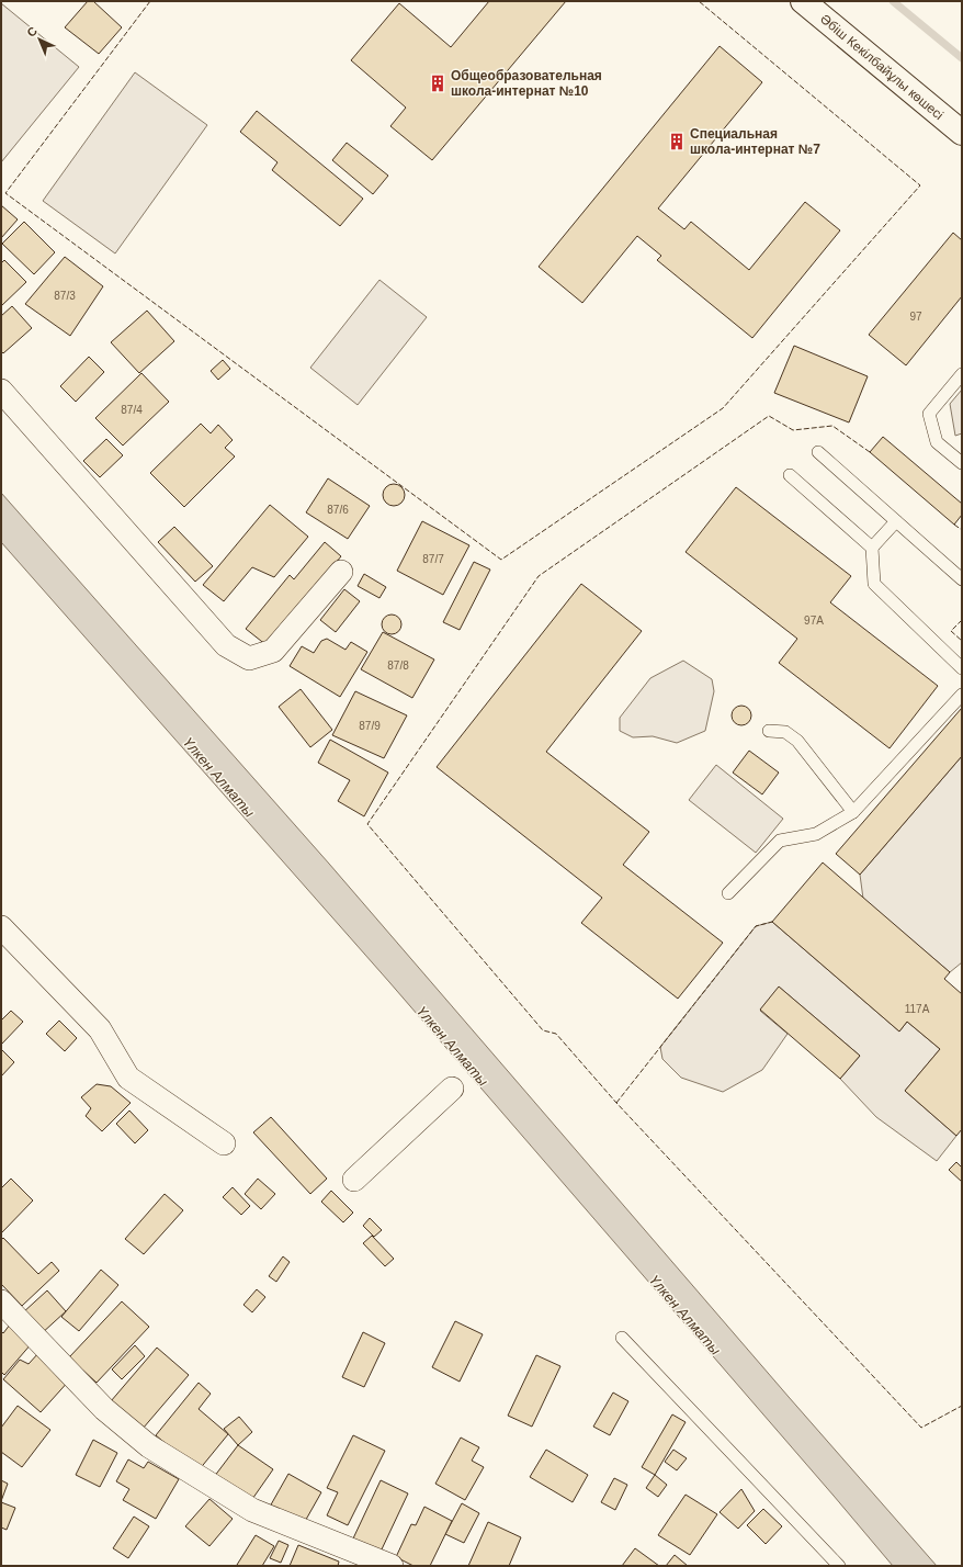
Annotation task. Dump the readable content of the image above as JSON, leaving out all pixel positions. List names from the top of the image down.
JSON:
{
  "streets": {
    "street": ["Әбіш Кекілбайұлы көшесі"]
  },
  "water": ["Үлкен Алматы"],
  "places": {
    "building": ["Общеобразовательная школа-интернат №10", "Специальная школа-интернат №7"]
  },
  "house_numbers": [
    "87/3",
    "97",
    "87/4",
    "87/6",
    "87/7",
    "97А",
    "87/8",
    "87/9",
    "117А"
  ],
  "north": "top left"
}
